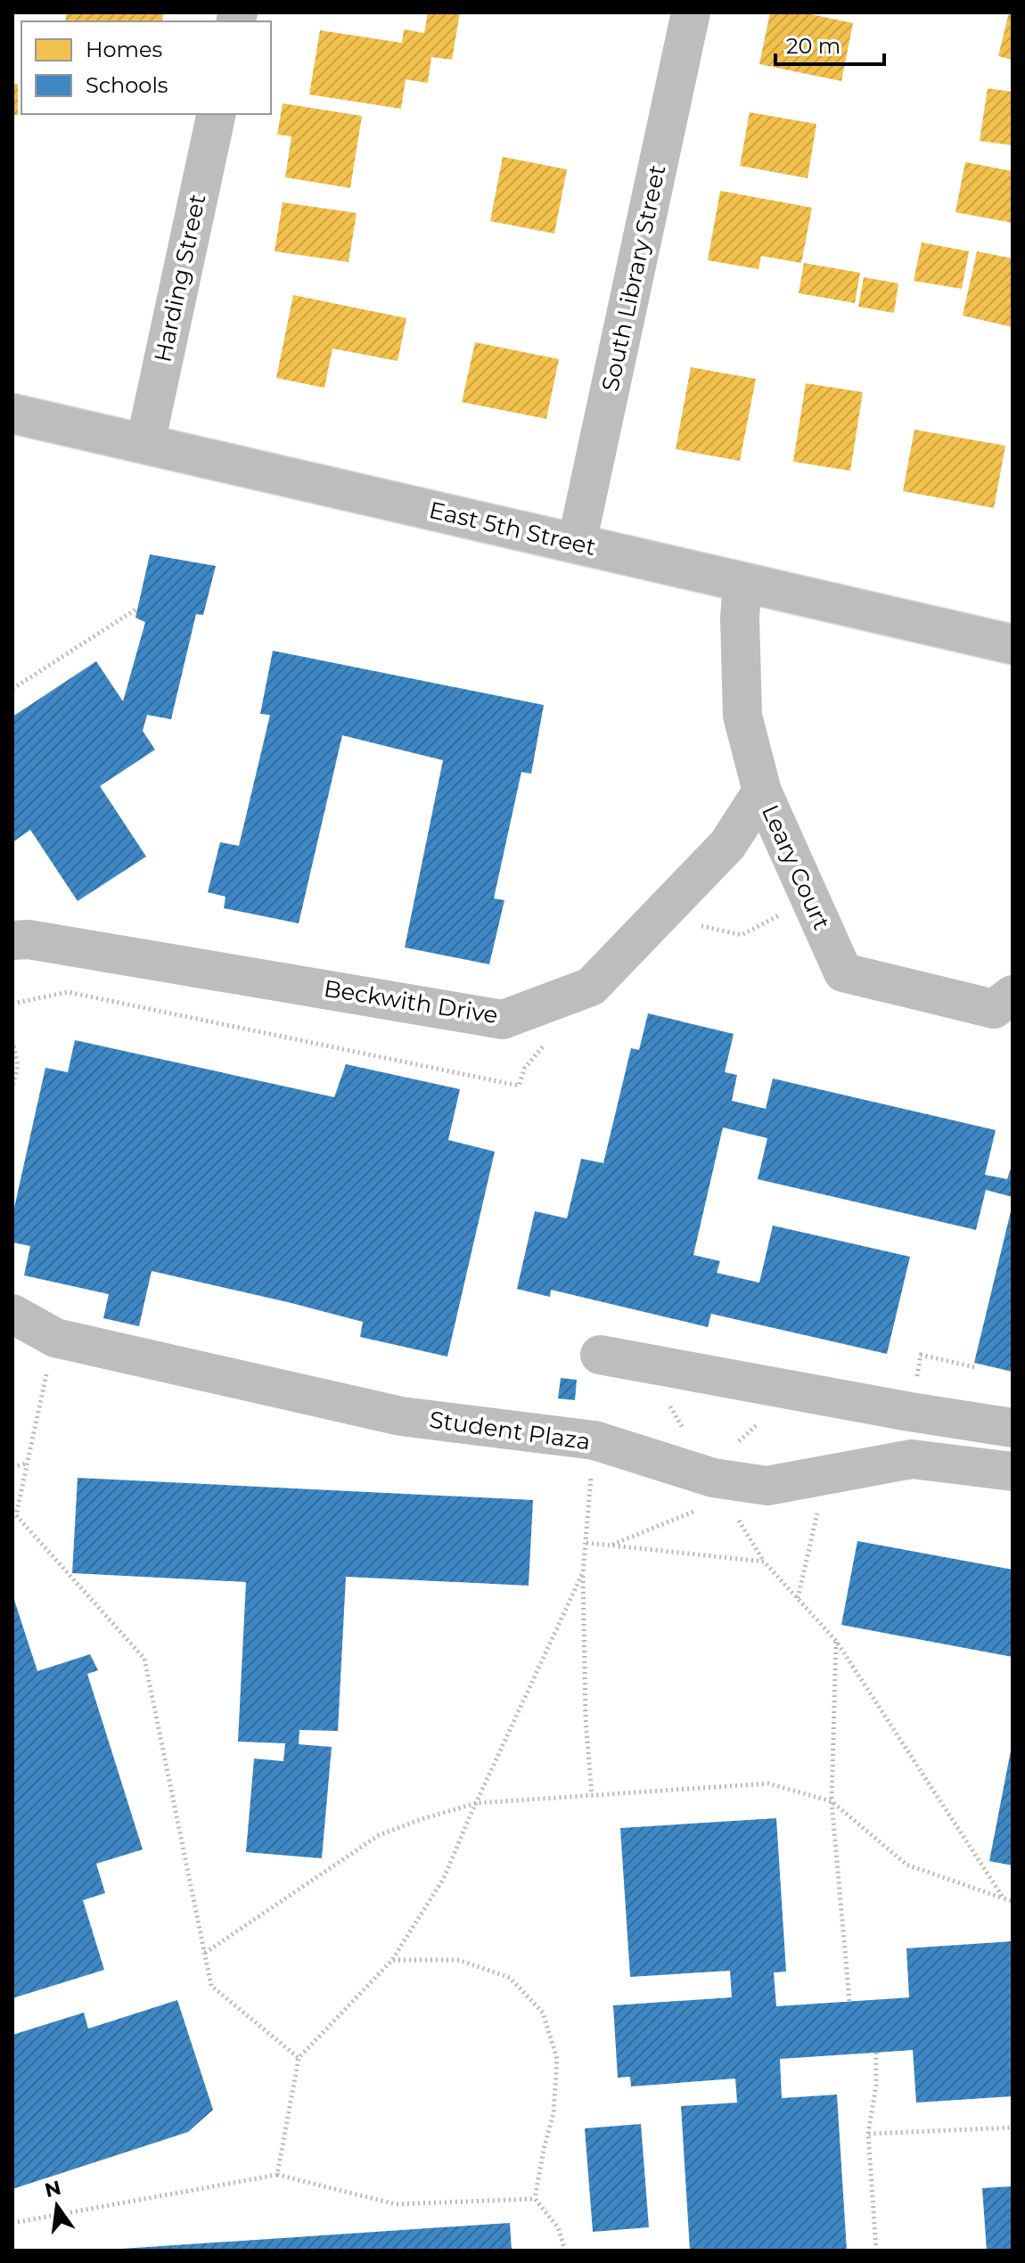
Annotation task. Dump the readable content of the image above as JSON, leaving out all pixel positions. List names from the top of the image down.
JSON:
{
  "streets": {
    "street": [
      "Harding Street",
      "South Library Street",
      "East 5th Street",
      "Leary Court",
      "Beckwith Drive",
      "Student Plaza"
    ]
  },
  "crossings": [
    ["Harding Street", "East 5th Street"],
    ["South Library Street", "East 5th Street"],
    ["East 5th Street", "Leary Court"],
    ["Leary Court", "Beckwith Drive"]
  ],
  "legend": ["Homes", "Schools"],
  "scale_bar": "20 m",
  "north": "top"
}
